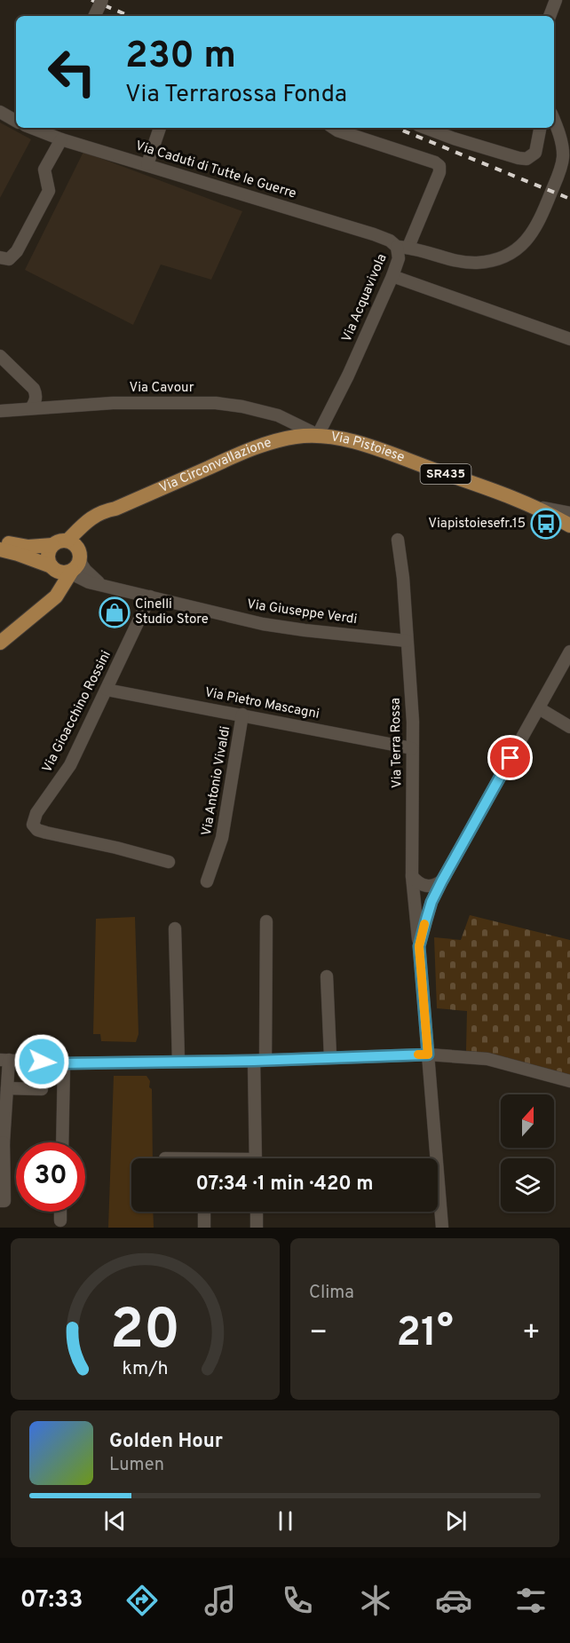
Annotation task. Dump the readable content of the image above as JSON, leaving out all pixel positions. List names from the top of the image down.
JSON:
{
  "streets": {
    "main road": ["Via Pistoiese", "Via Circonvallazione", "SR435"],
    "street": [
      "Via Caduti di Tutte le Guerre",
      "Via Acquavivola",
      "Via Cavour",
      "Via Giuseppe Verdi",
      "Via Pietro Mascagni",
      "Via Gioacchino Rossini",
      "Via Terra Rossa",
      "Via Antonio Vivaldi"
    ]
  },
  "crossings": [
    ["Via Caduti di Tutte le Guerre", "Via Acquavivola"],
    ["Via Acquavivola", "Via Cavour"],
    ["Via Acquavivola", "Via Pistoiese"],
    ["Via Acquavivola", "Via Circonvallazione"],
    ["Via Cavour", "Via Pistoiese"],
    ["Via Cavour", "Via Circonvallazione"],
    ["Via Pistoiese", "Via Circonvallazione"],
    ["Via Circonvallazione", "Via Giuseppe Verdi"],
    ["Via Giuseppe Verdi", "Via Gioacchino Rossini"],
    ["Via Giuseppe Verdi", "Via Terra Rossa"],
    ["Via Pietro Mascagni", "Via Gioacchino Rossini"],
    ["Via Pietro Mascagni", "Via Terra Rossa"],
    ["Via Pietro Mascagni", "Via Antonio Vivaldi"]
  ],
  "places": {
    "bus stop": ["Viapistoiesefr.15"],
    "shop": ["Cinelli Studio Store"]
  },
  "north": "top",
  "page": {
    "turn": ["230 m", "Via Terrarossa Fonda"],
    "limit": "30",
    "trip": "07:34 · 1 min · 420 m",
    "tile": "Clima",
    "heat": ["−", "21°", "+"],
    "song": ["Golden Hour", "Lumen"],
    "tabs": "07:33",
    "gauge": ["20", "km/h"]
  }
}
